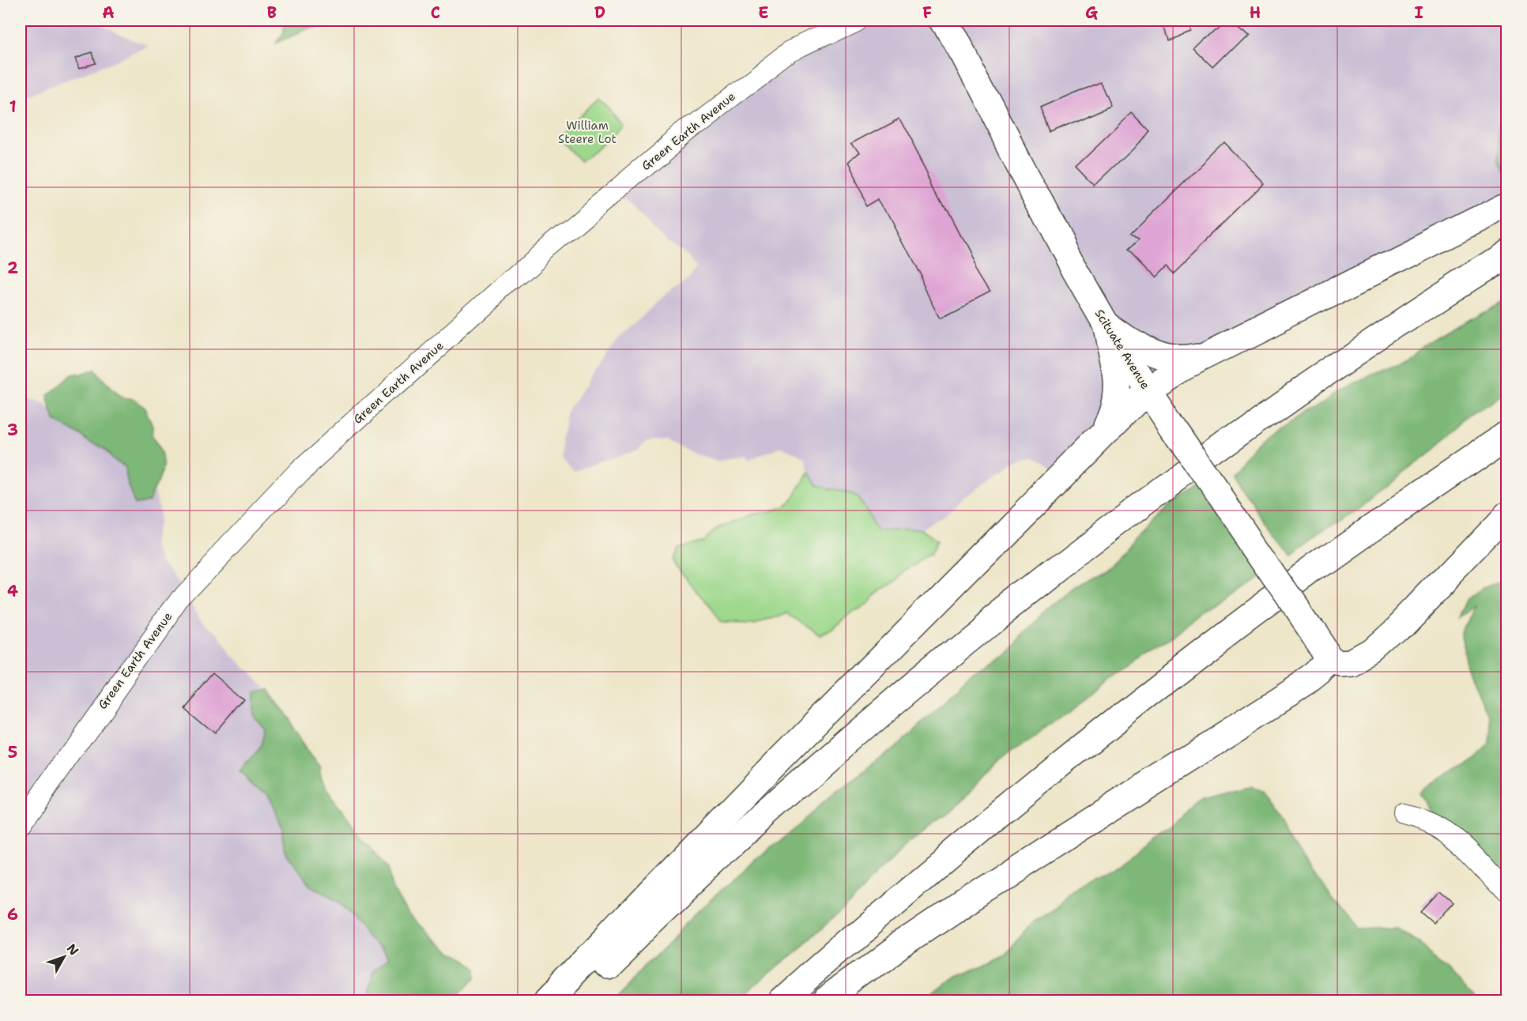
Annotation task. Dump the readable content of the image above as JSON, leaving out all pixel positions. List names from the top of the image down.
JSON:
{
  "streets": {
    "main road": ["Scituate Avenue"],
    "street": ["Green Earth Avenue"]
  },
  "parks": ["William Steere Lot"],
  "north": "top right",
  "grid": {
    "columns": [
      "A",
      "B",
      "C",
      "D",
      "E",
      "F",
      "G",
      "H",
      "I"
    ],
    "rows": [
      "1",
      "2",
      "3",
      "4",
      "5",
      "6"
    ]
  }
}
